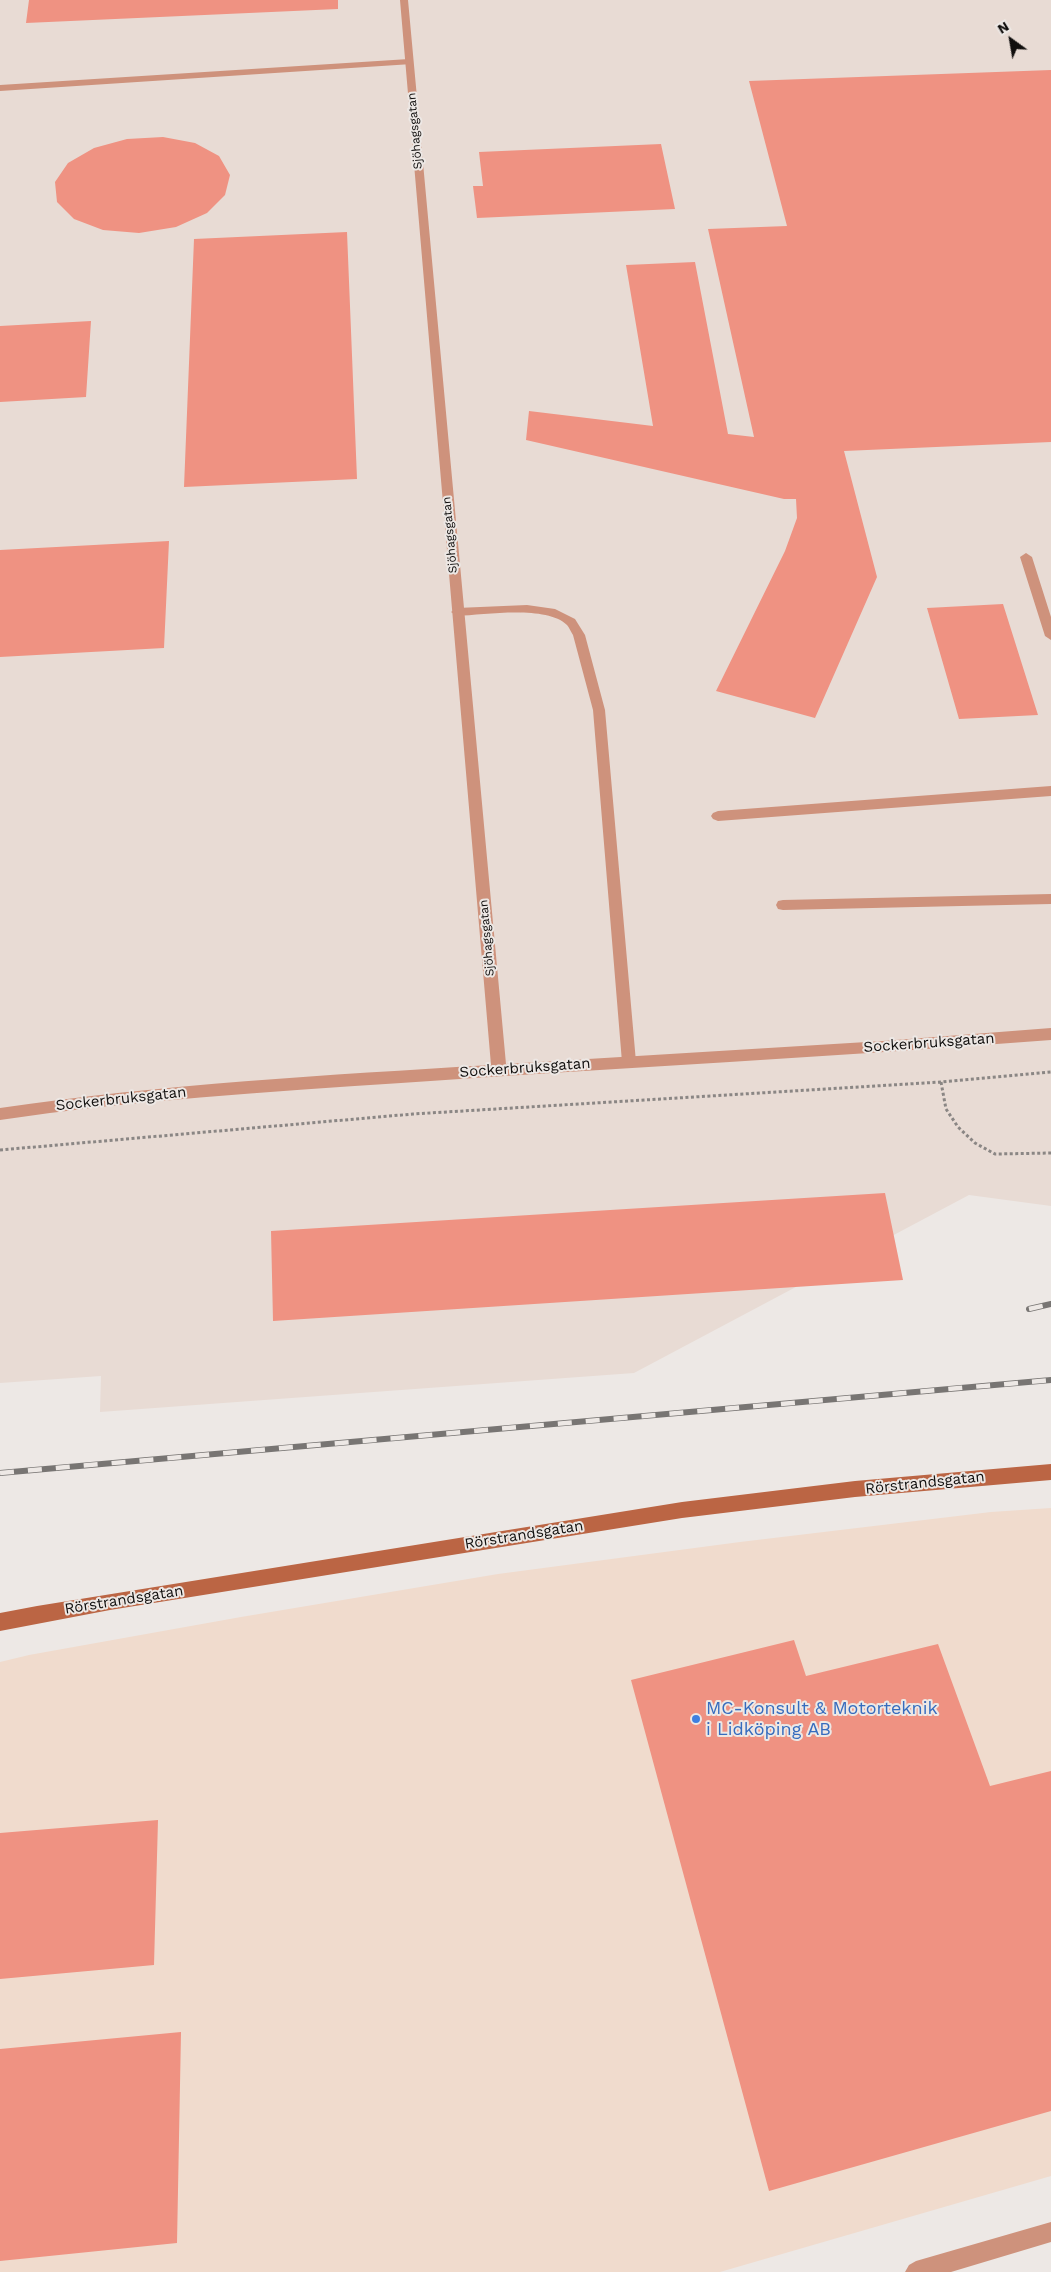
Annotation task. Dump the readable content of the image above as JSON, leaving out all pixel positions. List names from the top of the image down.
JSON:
{
  "streets": {
    "main road": ["Rörstrandsgatan"],
    "street": ["Sjöhagsgatan", "Sockerbruksgatan"]
  },
  "crossings": [
    ["Sjöhagsgatan", "Sockerbruksgatan"]
  ],
  "places": ["MC-Konsult & Motorteknik i Lidköping AB"],
  "north": "top left"
}
